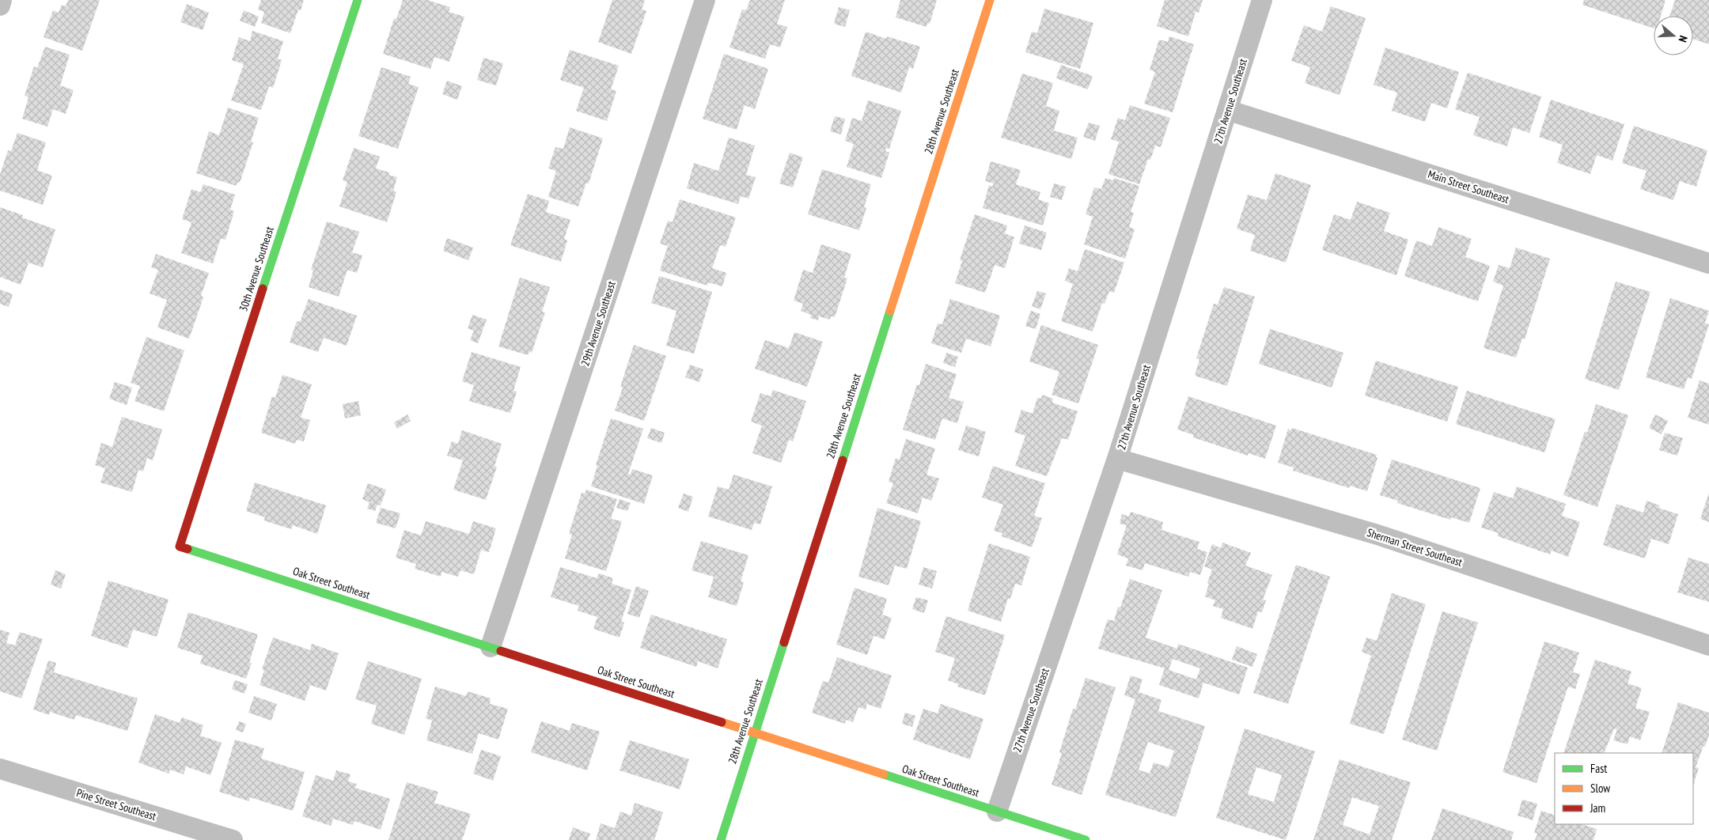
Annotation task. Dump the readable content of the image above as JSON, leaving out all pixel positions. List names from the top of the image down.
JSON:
{
  "streets": {
    "street": [
      "27th Avenue Southeast",
      "28th Avenue Southeast",
      "Main Street Southeast",
      "30th Avenue Southeast",
      "29th Avenue Southeast",
      "Sherman Street Southeast",
      "Oak Street Southeast",
      "Pine Street Southeast"
    ]
  },
  "crossings": [
    ["27th Avenue Southeast", "Main Street Southeast"],
    ["27th Avenue Southeast", "Sherman Street Southeast"],
    ["27th Avenue Southeast", "Oak Street Southeast"],
    ["28th Avenue Southeast", "Oak Street Southeast"],
    ["30th Avenue Southeast", "Oak Street Southeast"],
    ["29th Avenue Southeast", "Oak Street Southeast"]
  ],
  "legend": ["Fast", "Slow", "Jam"],
  "north": "right"
}
